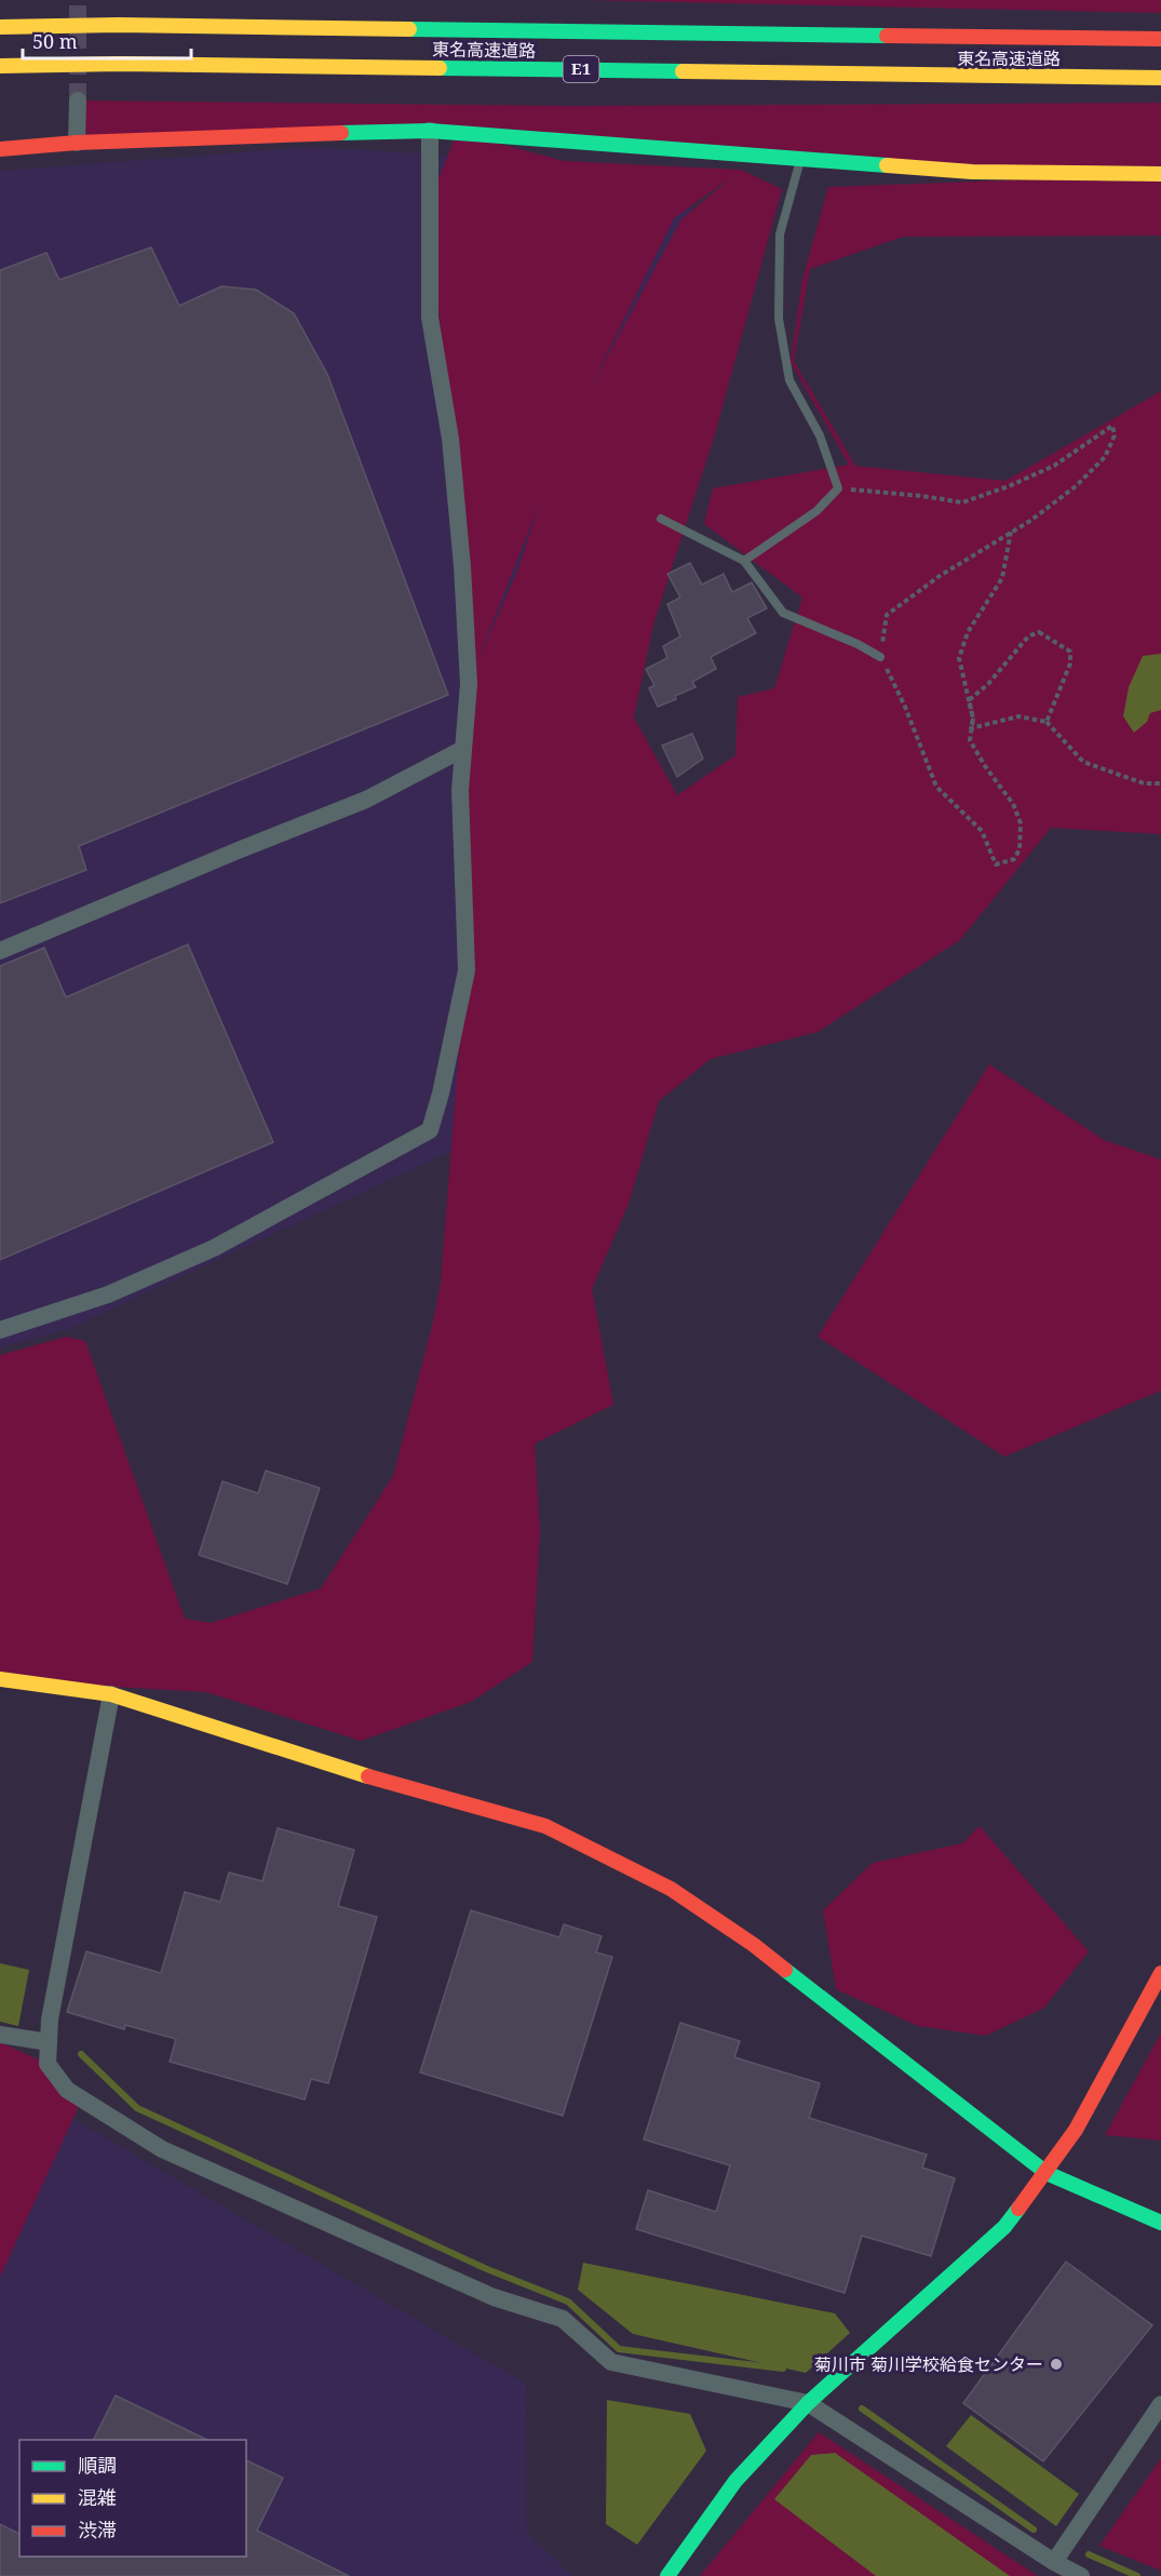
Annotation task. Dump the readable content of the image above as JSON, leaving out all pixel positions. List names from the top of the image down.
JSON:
{
  "streets": {
    "main road": ["東名高速道路", "E1"]
  },
  "places": ["菊川市 菊川学校給食センター"],
  "legend": ["順調", "混雑", "渋滞"],
  "scale_bar": "50 m"
}
